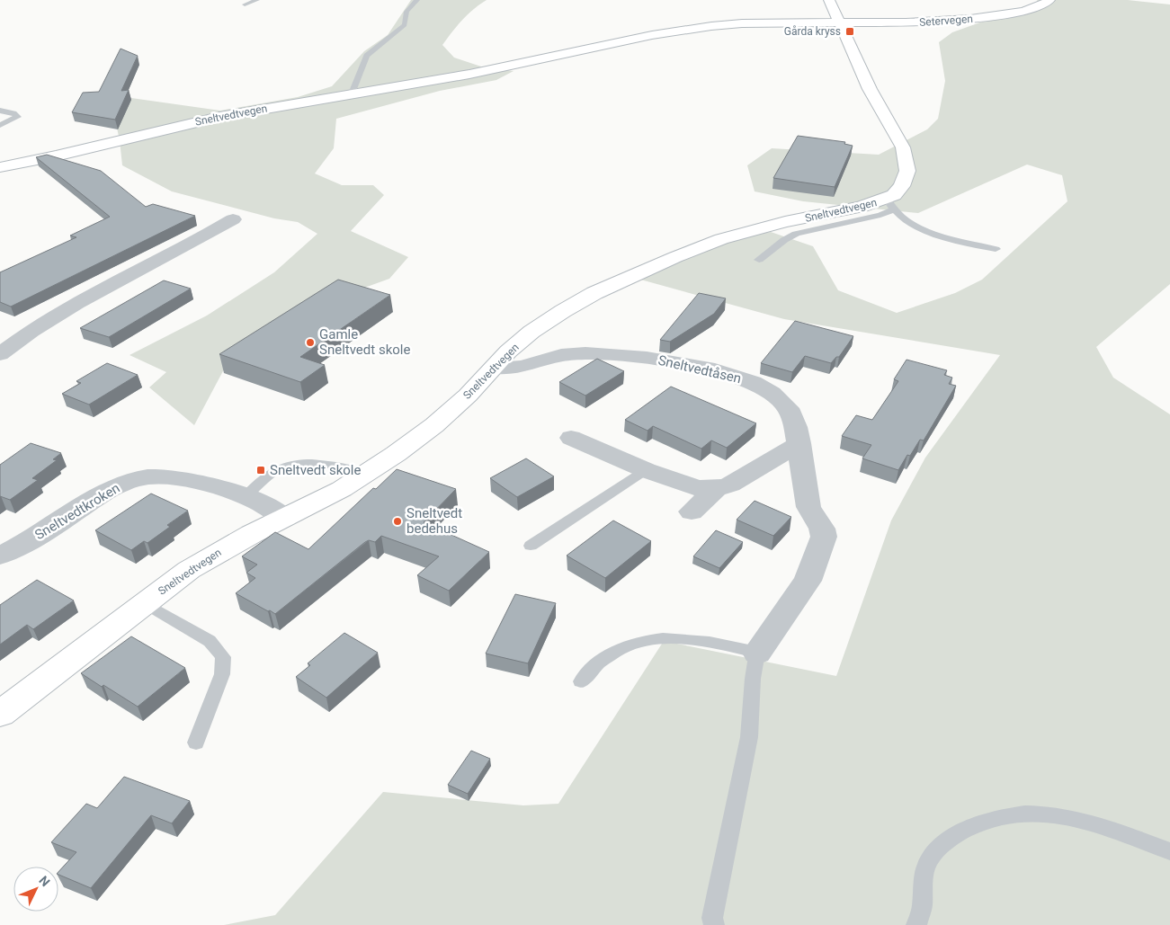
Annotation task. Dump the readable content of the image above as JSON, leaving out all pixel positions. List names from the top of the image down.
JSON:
{
  "streets": {
    "main road": ["Setervegen", "Sneltvedtvegen"],
    "street": ["Sneltvedtåsen", "Sneltvedtkroken"]
  },
  "crossings": [
    ["Setervegen", "Sneltvedtvegen"],
    ["Sneltvedtvegen", "Sneltvedtåsen"],
    ["Sneltvedtvegen", "Sneltvedtkroken"]
  ],
  "places": {
    "transit": ["Gårda kryss", "Sneltvedt skole"],
    "other": ["Gamle Sneltvedt skole", "Sneltvedt bedehus"]
  },
  "north": "top right"
}
